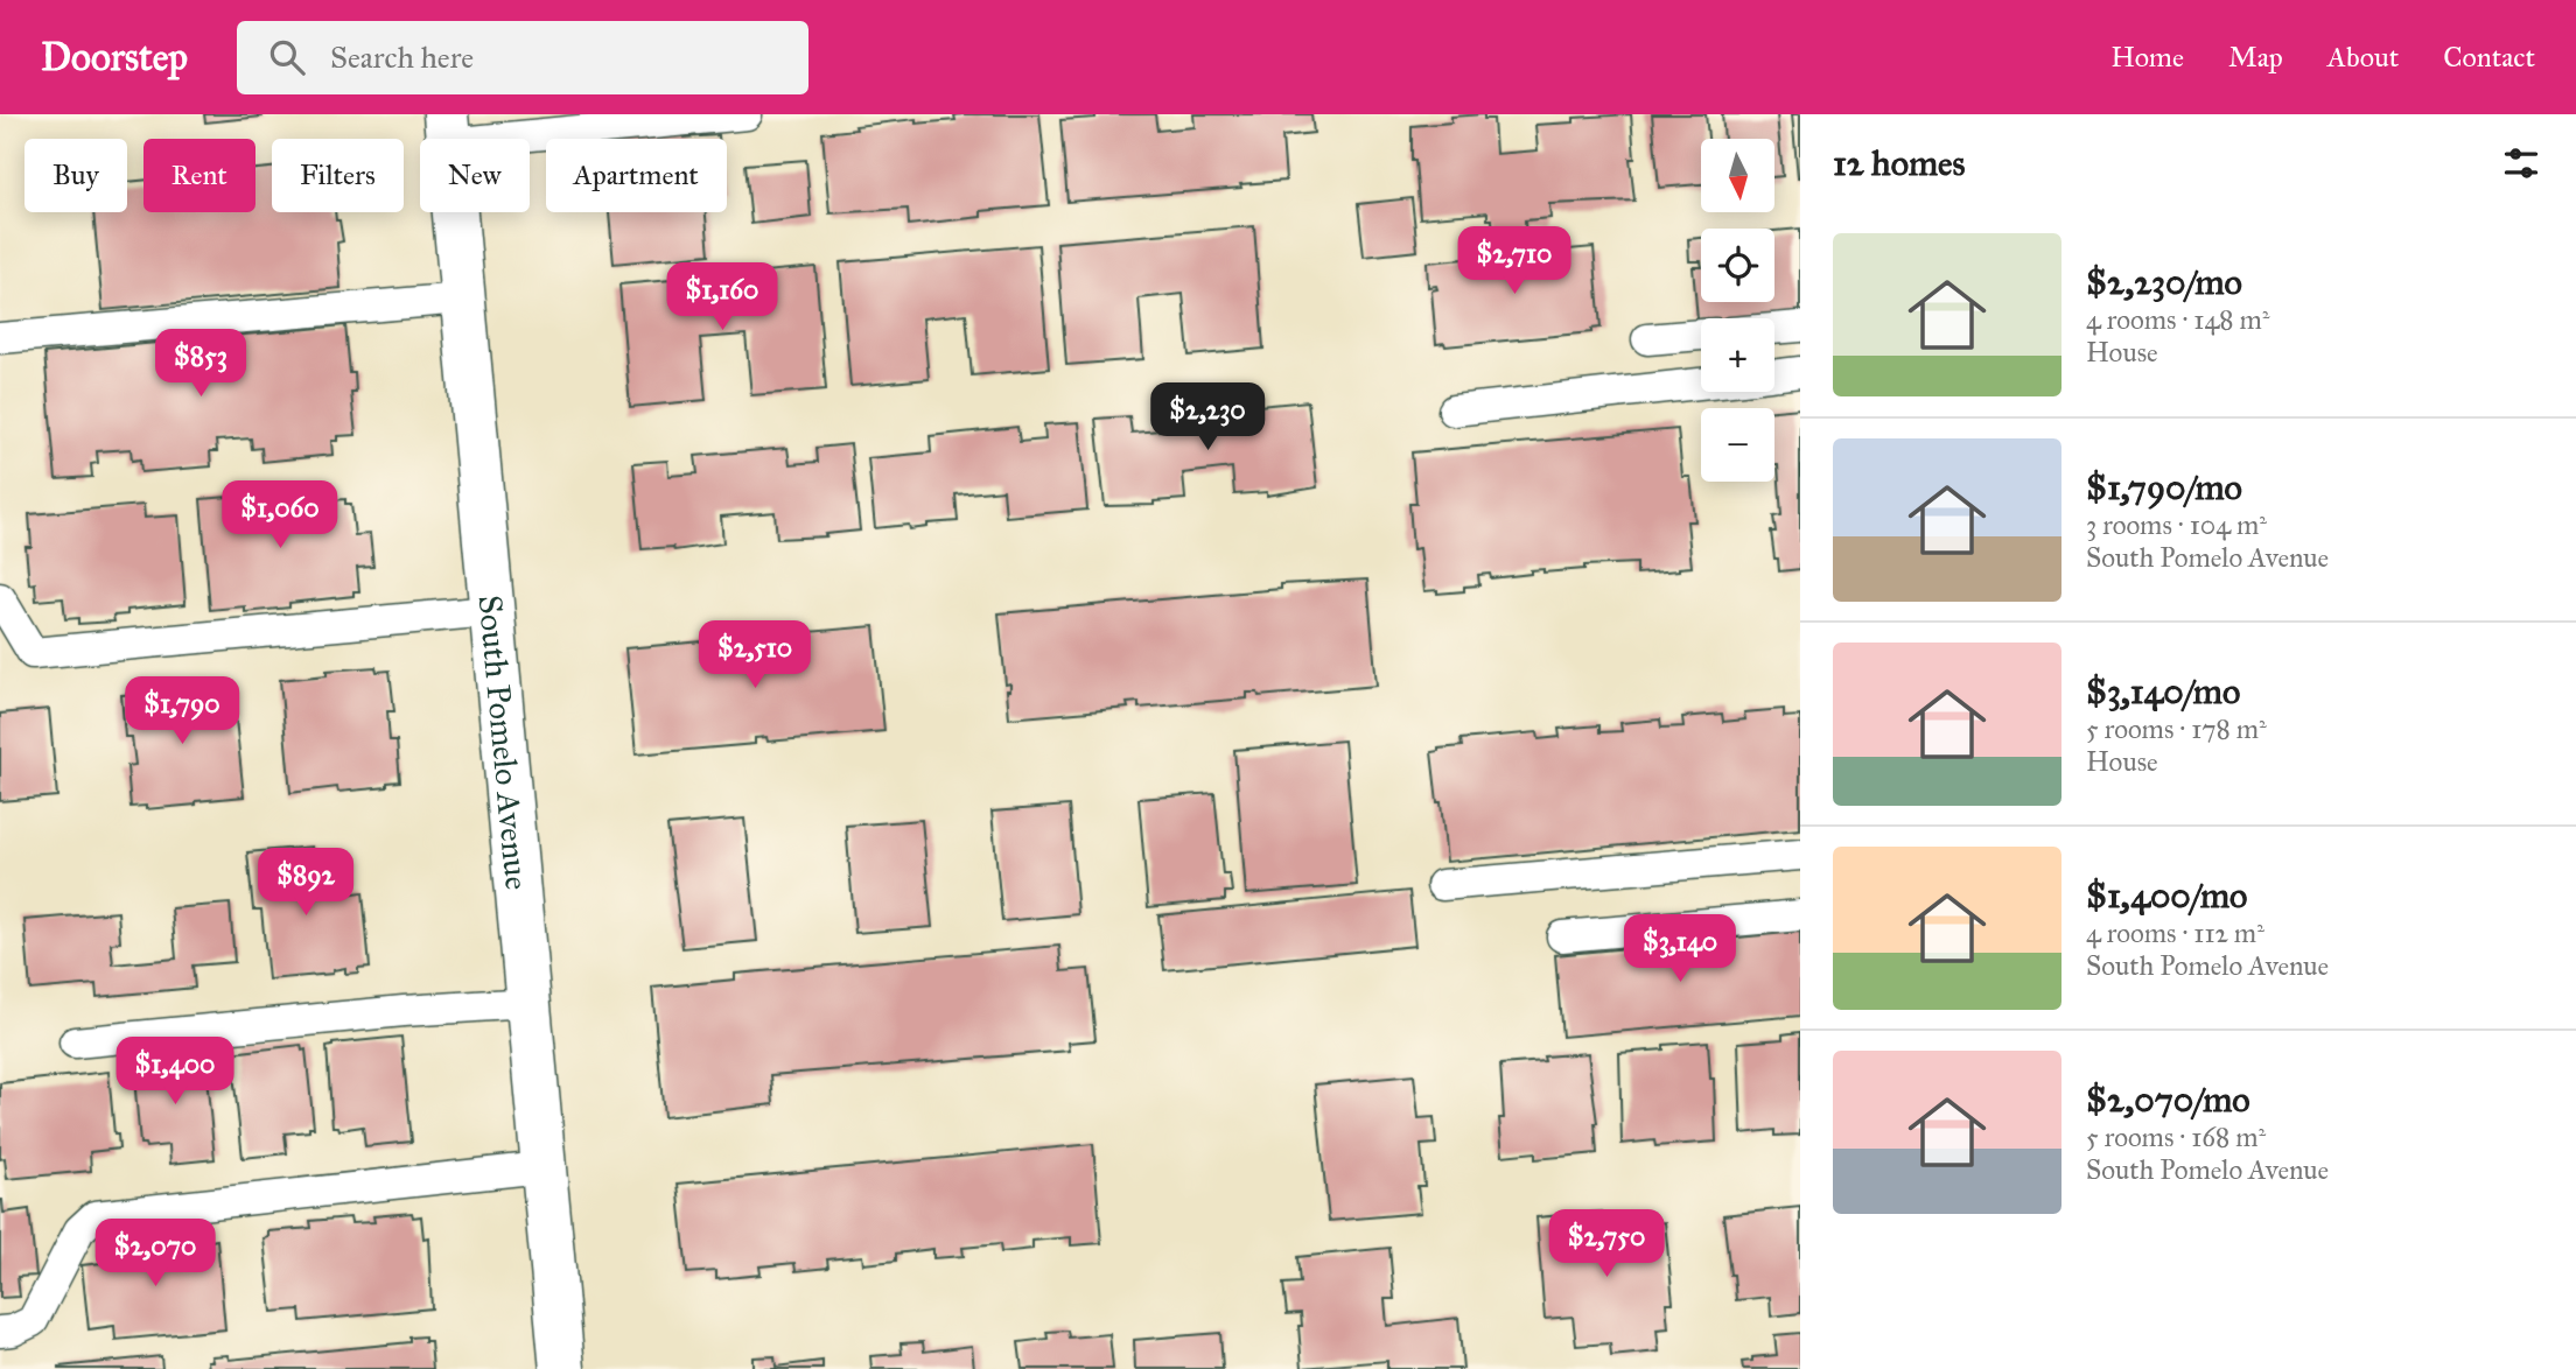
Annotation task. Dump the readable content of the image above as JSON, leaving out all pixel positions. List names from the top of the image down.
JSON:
{
  "streets": {
    "street": ["South Pomelo Avenue"]
  },
  "north": "bottom",
  "page": {
    "header": "Doorstep",
    "search": "Search here",
    "nav": [
      "Home",
      "Map",
      "About",
      "Contact"
    ],
    "heading": "12 homes",
    "map_buttons": ["+", "−"],
    "chip": [
      "Buy",
      "Rent",
      "Filters",
      "New",
      "Apartment"
    ],
    "list": [
      {
        "name": "$2,230/mo",
        "note": "4 rooms · 148 m² · House"
      },
      {
        "name": "$1,790/mo",
        "note": "3 rooms · 104 m² · South Pomelo Avenue"
      },
      {
        "name": "$3,140/mo",
        "note": "5 rooms · 178 m² · House"
      },
      {
        "name": "$1,400/mo",
        "note": "4 rooms · 112 m² · South Pomelo Avenue"
      },
      {
        "name": "$2,070/mo",
        "note": "5 rooms · 168 m² · South Pomelo Avenue"
      }
    ],
    "price": [
      "$2,710",
      "$1,160",
      "$853",
      "$2,230",
      "$1,060",
      "$2,510",
      "$1,790",
      "$892",
      "$3,140",
      "$1,400",
      "$2,750",
      "$2,070"
    ]
  }
}
